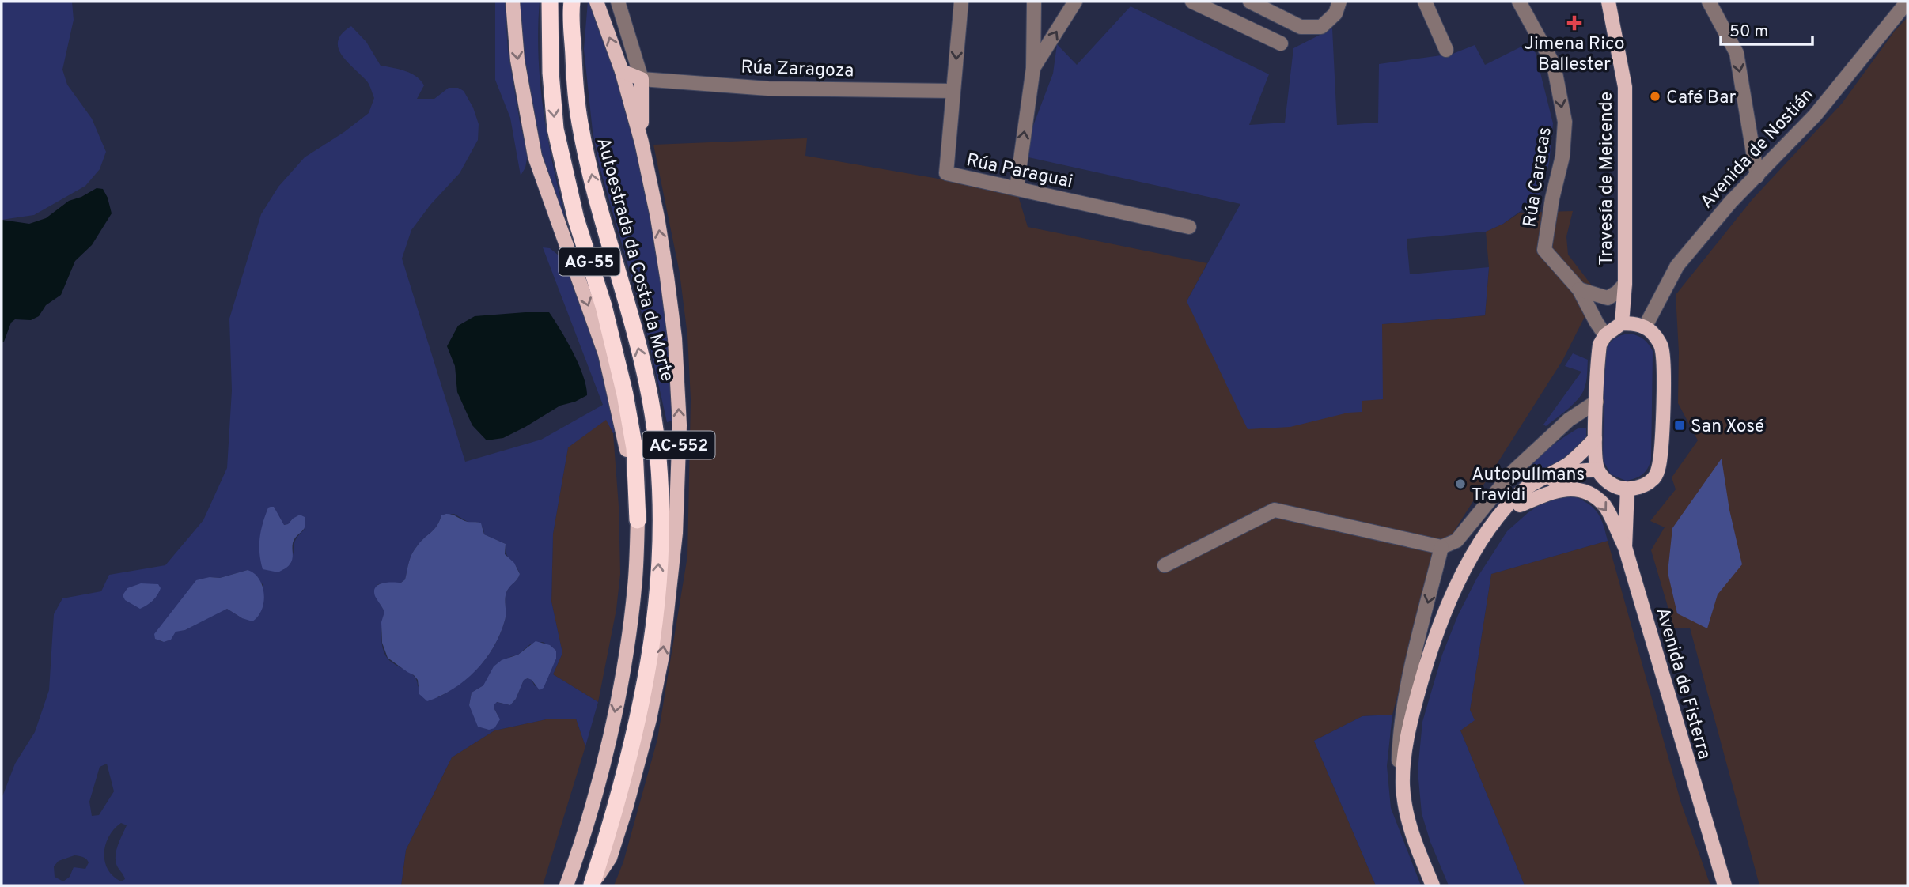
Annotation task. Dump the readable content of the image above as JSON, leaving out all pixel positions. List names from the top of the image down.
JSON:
{
  "streets": {
    "highway": ["Autoestrada da Costa da Morte", "AG-55"],
    "main road": ["Travesía de Meicende", "AC-552", "Avenida de Fisterra"],
    "street": [
      "Rúa Zaragoza",
      "Avenida de Nostián",
      "Rúa Paraguai",
      "Rúa Caracas"
    ]
  },
  "crossings": [
    ["Rúa Zaragoza", "Rúa Paraguai"],
    ["Autoestrada da Costa da Morte", "AC-552"],
    ["AG-55", "AC-552"]
  ],
  "one_way": ["Rúa Caracas"],
  "places": {
    "health": ["Jimena Rico Ballester"],
    "other": ["Café Bar", "Autopullmans Travidi"],
    "transit": ["San Xosé"]
  },
  "scale_bar": "50 m"
}
